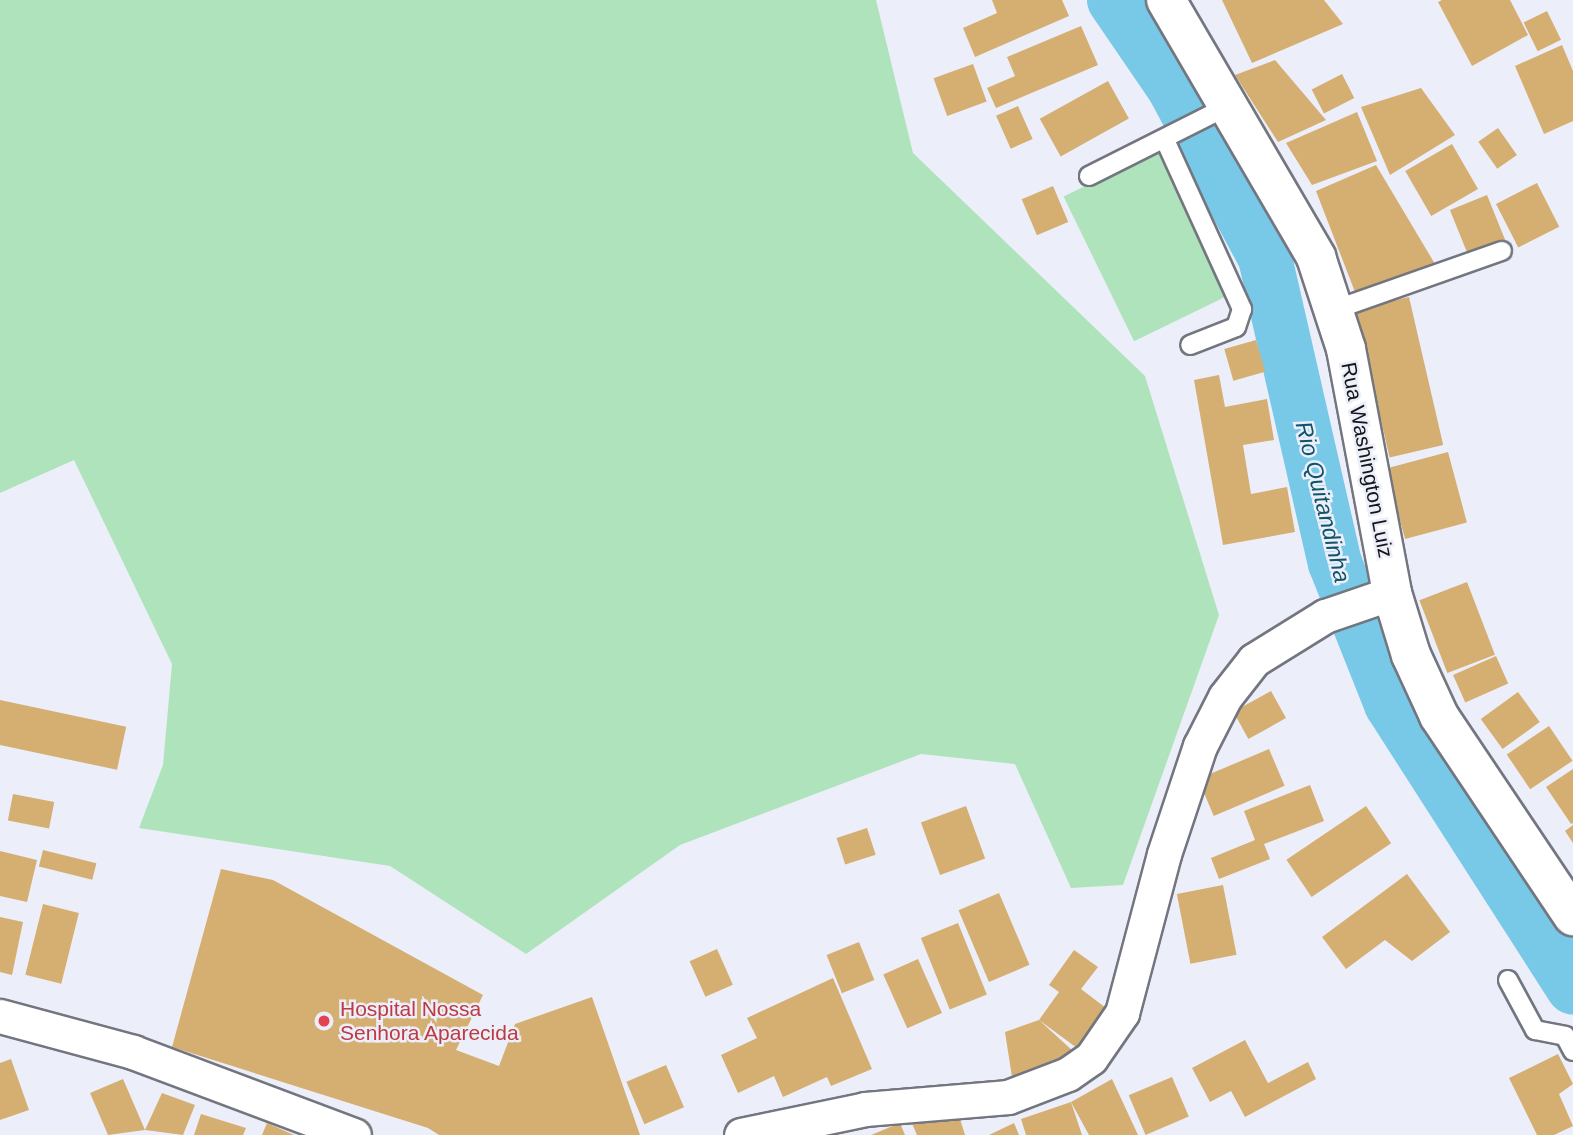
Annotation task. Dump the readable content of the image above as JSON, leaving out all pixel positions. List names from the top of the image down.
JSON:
{
  "streets": {
    "main road": ["Rua Washington Luiz"]
  },
  "water": ["Rio Quitandinha"],
  "places": ["Hospital Nossa Senhora Aparecida"]
}
